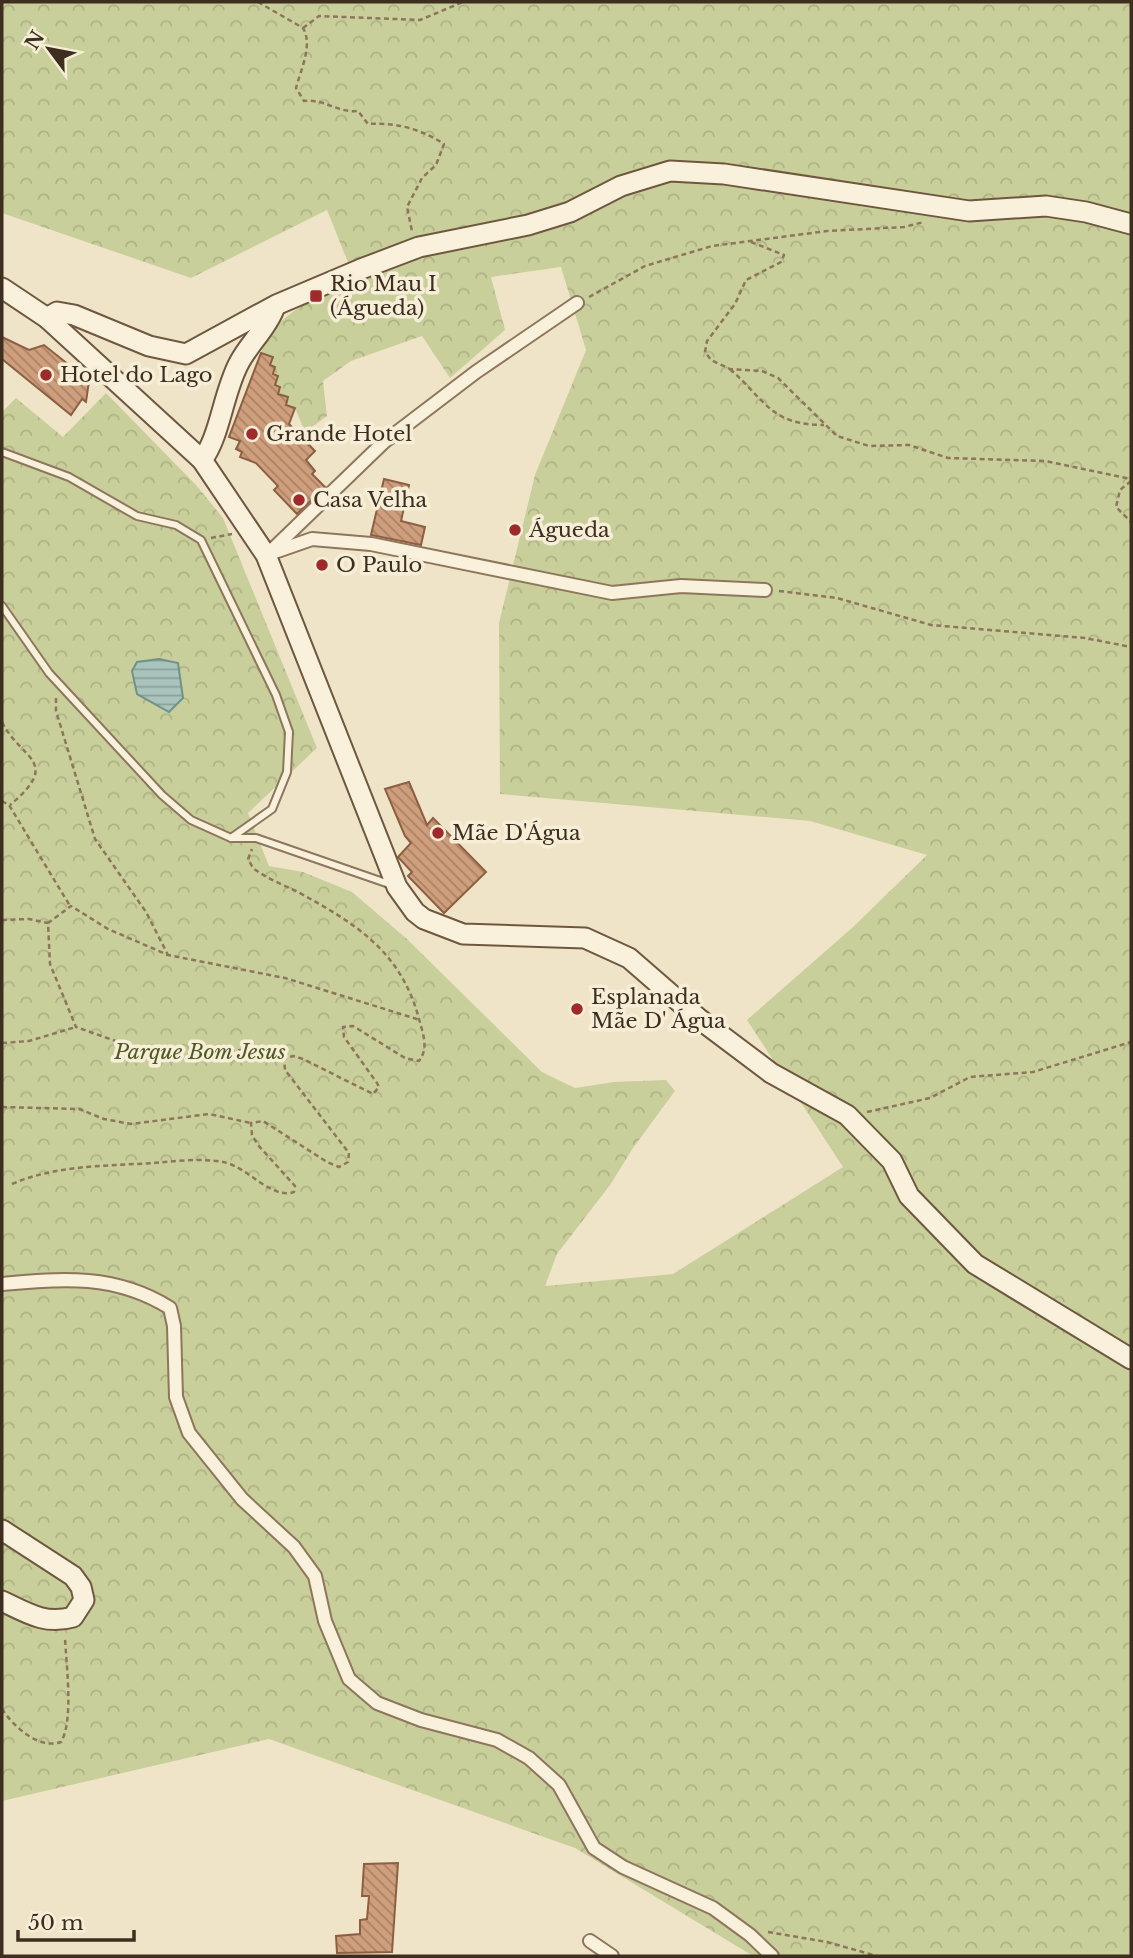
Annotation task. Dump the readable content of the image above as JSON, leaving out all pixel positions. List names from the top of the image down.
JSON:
{
  "parks": ["Parque Bom Jesus"],
  "places": {
    "transit": ["Rio Mau I (Águeda)"],
    "other": [
      "Hotel do Lago",
      "Grande Hotel",
      "Casa Velha",
      "Águeda",
      "O Paulo",
      "Mãe D'Água",
      "Esplanada Mãe D' Água"
    ]
  },
  "scale_bar": "50 m",
  "north": "top left"
}
